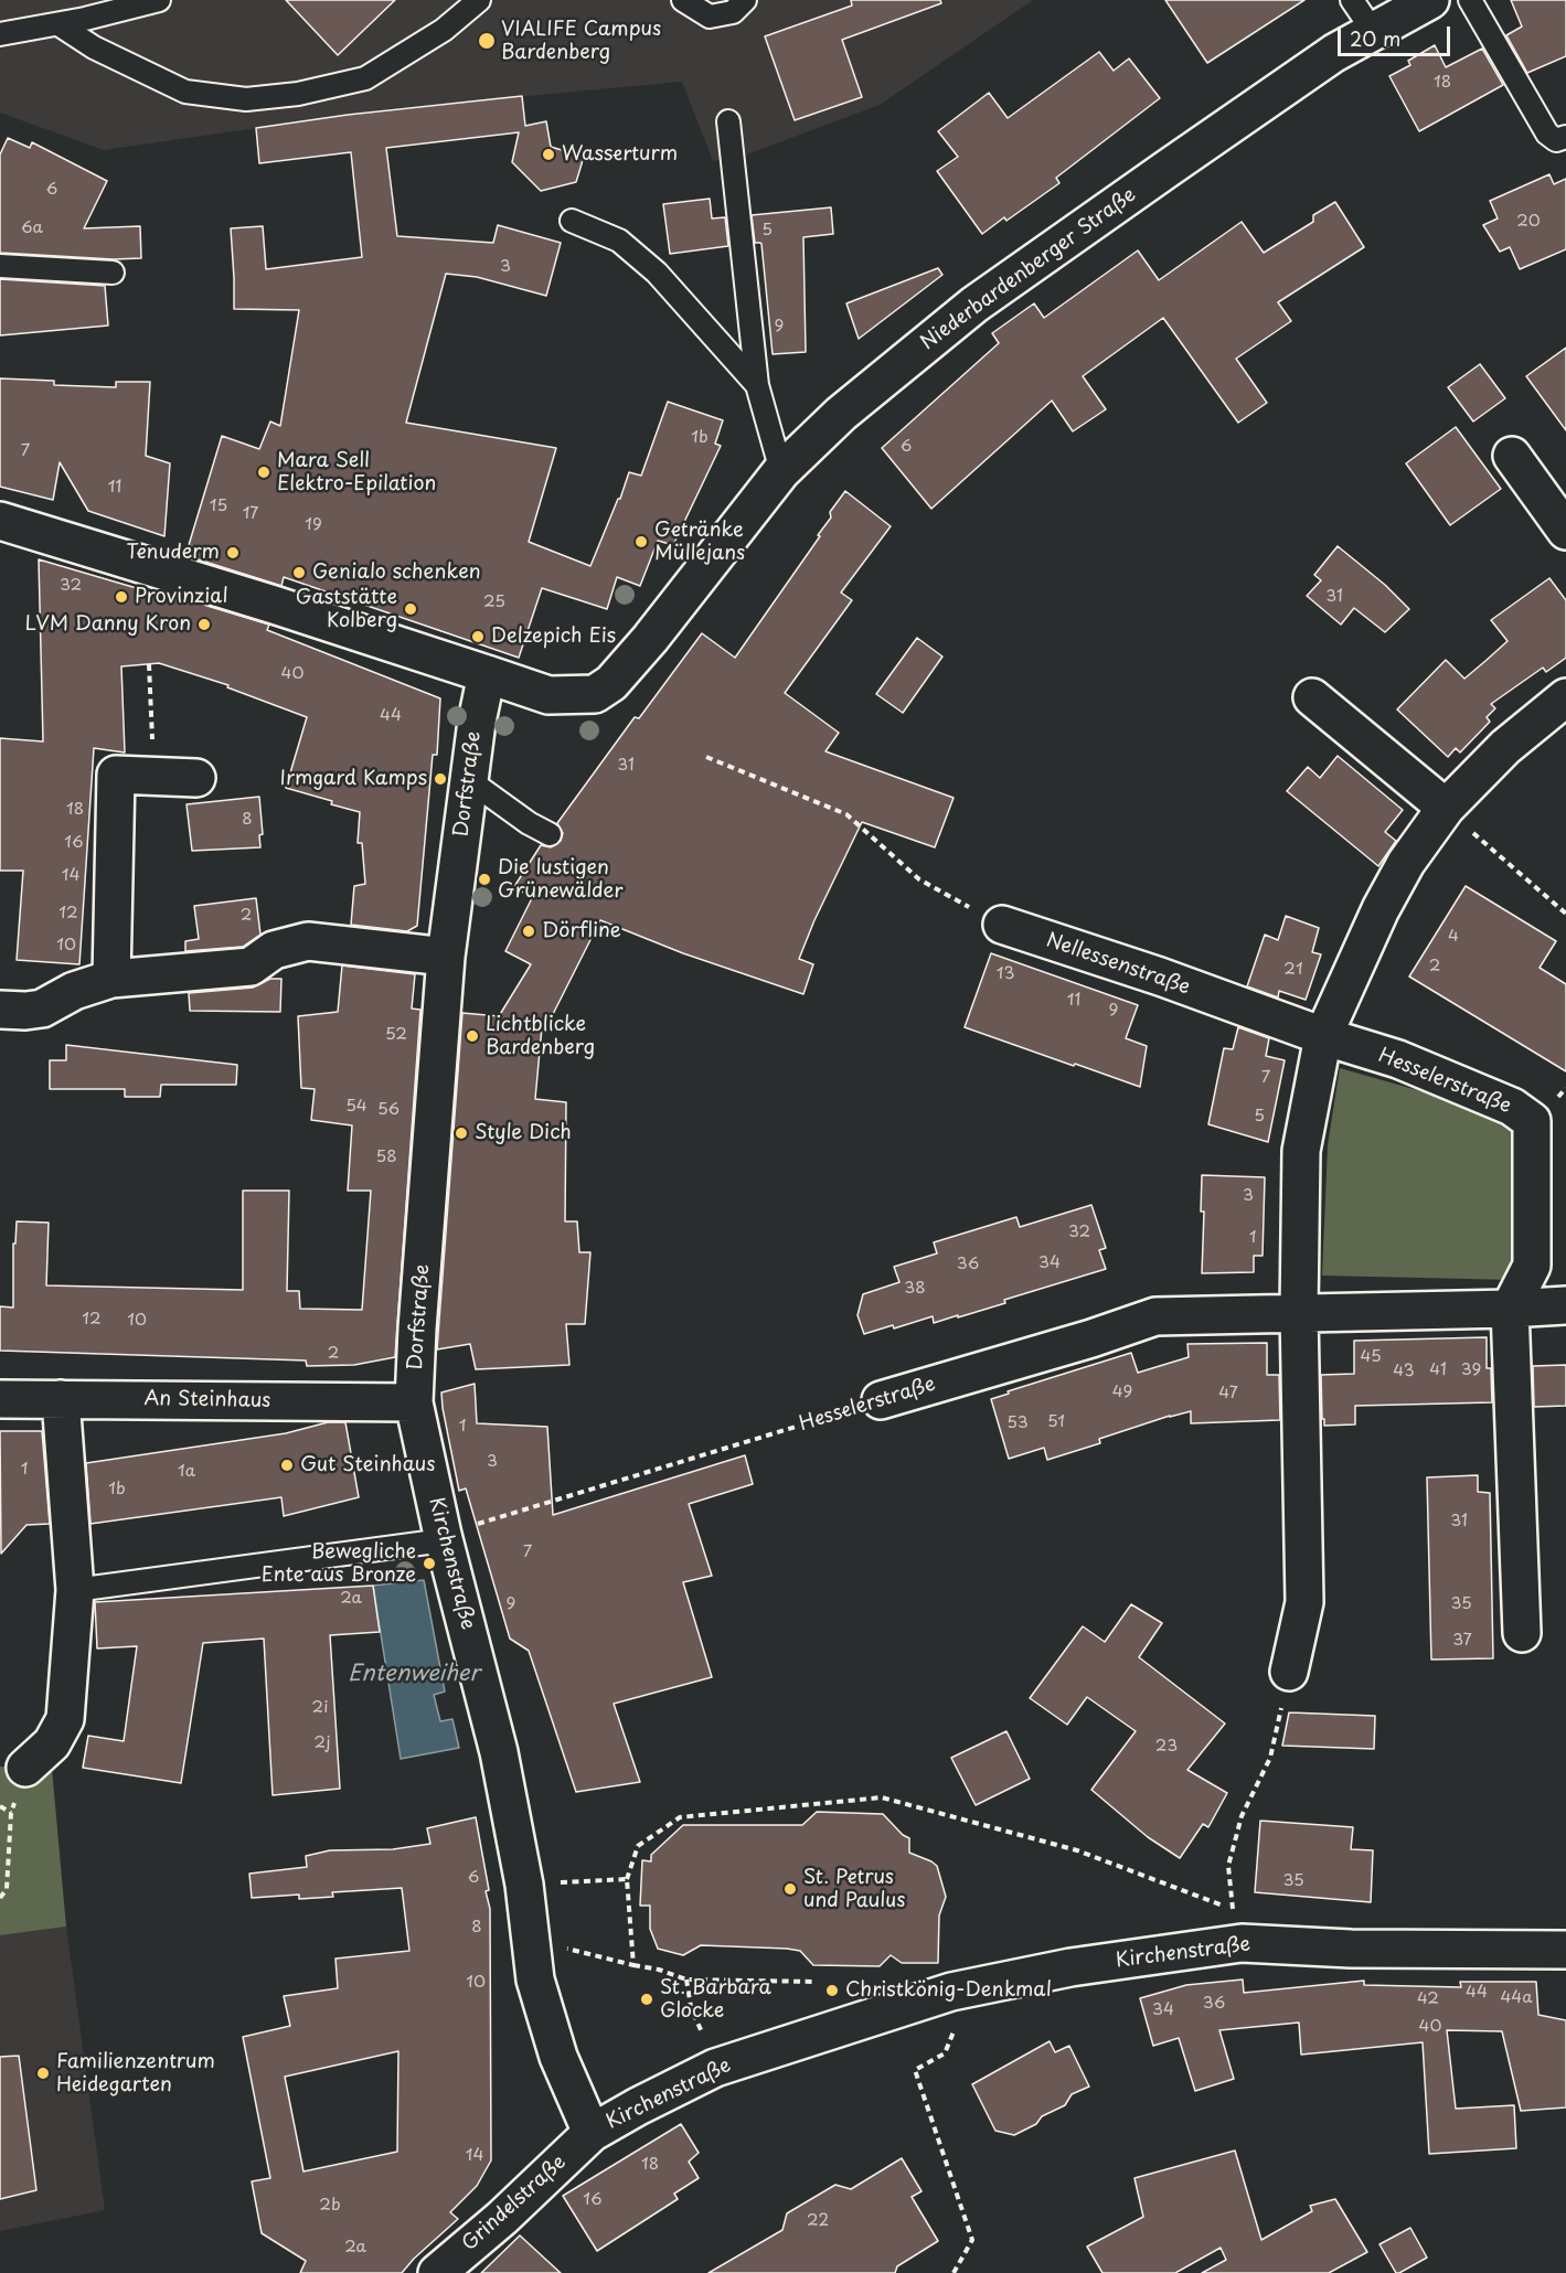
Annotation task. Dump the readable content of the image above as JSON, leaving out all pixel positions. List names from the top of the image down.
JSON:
{
  "streets": {
    "street": [
      "Niederbardenberger Straße",
      "Dorfstraße",
      "Nellessenstraße",
      "Hesselerstraße",
      "An Steinhaus",
      "Kirchenstraße",
      "Grindelstraße"
    ]
  },
  "crossings": [
    ["Niederbardenberger Straße", "Dorfstraße"],
    ["Dorfstraße", "An Steinhaus"],
    ["Dorfstraße", "Kirchenstraße"],
    ["Nellessenstraße", "Hesselerstraße"],
    ["Hesselerstraße", "Kirchenstraße"],
    ["An Steinhaus", "Kirchenstraße"],
    ["Kirchenstraße", "Grindelstraße"]
  ],
  "water": ["Entenweiher"],
  "places": [
    "VIALIFE Campus Bardenberg",
    "Wasserturm",
    "Mara Sell Elektro-Epilation",
    "Getränke Müllejans",
    "Tenuderm",
    "Genialo schenken",
    "Provinzial",
    "Gaststätte Kolberg",
    "LVM Danny Kron",
    "Delzepich Eis",
    "Irmgard Kamps",
    "Die lustigen Grünewälder",
    "Dörfline",
    "Lichtblicke Bardenberg",
    "Style Dich",
    "Gut Steinhaus",
    "Bewegliche Ente aus Bronze",
    "St. Petrus und Paulus",
    "Christkönig-Denkmal",
    "St. Barbara Glocke",
    "Familienzentrum Heidegarten"
  ],
  "house_numbers": [
    "18",
    "6",
    "20",
    "6a",
    "5",
    "3",
    "9",
    "1b",
    "6",
    "7",
    "11",
    "15",
    "17",
    "19",
    "32",
    "31",
    "25",
    "40",
    "44",
    "31",
    "18",
    "8",
    "16",
    "14",
    "12",
    "2",
    "4",
    "10",
    "2",
    "21",
    "13",
    "11",
    "9",
    "52",
    "7",
    "54",
    "56",
    "5",
    "58",
    "3",
    "32",
    "1",
    "34",
    "36",
    "38",
    "12",
    "10",
    "2",
    "45",
    "41",
    "39",
    "43",
    "49",
    "47",
    "51",
    "53",
    "1",
    "3",
    "1",
    "1a",
    "1b",
    "31",
    "7",
    "2a",
    "9",
    "35",
    "37",
    "2i",
    "2j",
    "23",
    "6",
    "35",
    "8",
    "10",
    "44",
    "44a",
    "42",
    "36",
    "34",
    "40",
    "14",
    "18",
    "16",
    "2b",
    "22",
    "2a"
  ],
  "scale_bar": "20 m"
}
